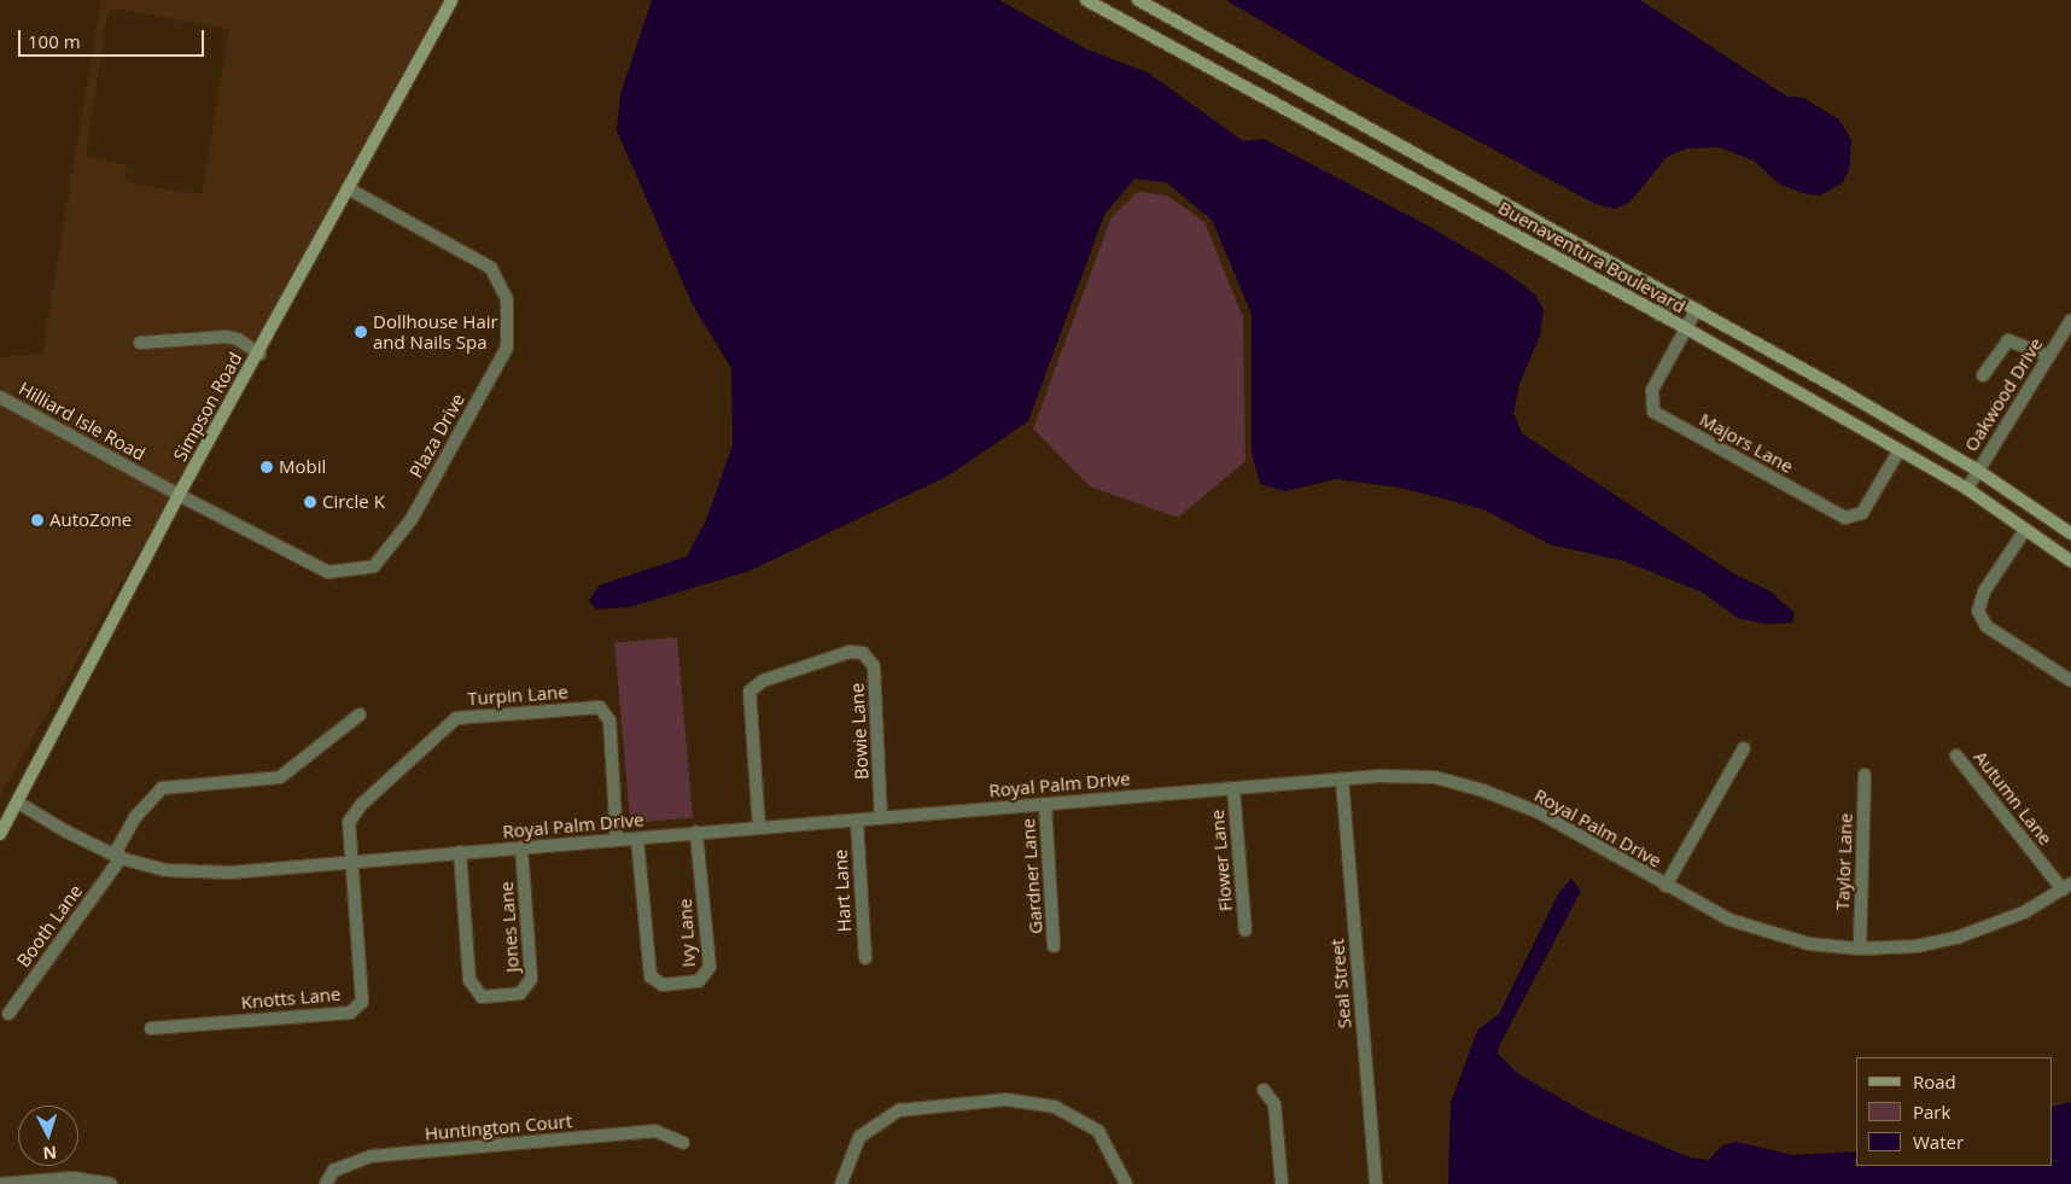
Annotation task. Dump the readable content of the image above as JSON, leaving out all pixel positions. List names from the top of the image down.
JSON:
{
  "streets": {
    "main road": ["Buenaventura Boulevard", "Simpson Road"],
    "street": [
      "Oakwood Drive",
      "Hilliard Isle Road",
      "Plaza Drive",
      "Majors Lane",
      "Turpin Lane",
      "Bowie Lane",
      "Royal Palm Drive",
      "Autumn Lane",
      "Flower Lane",
      "Taylor Lane",
      "Gardner Lane",
      "Hart Lane",
      "Booth Lane",
      "Jones Lane",
      "Ivy Lane",
      "Seal Street",
      "Knotts Lane",
      "Huntington Court"
    ]
  },
  "crossings": [
    ["Buenaventura Boulevard", "Oakwood Drive"],
    ["Buenaventura Boulevard", "Majors Lane"],
    ["Simpson Road", "Hilliard Isle Road"],
    ["Simpson Road", "Plaza Drive"],
    ["Simpson Road", "Royal Palm Drive"],
    ["Hilliard Isle Road", "Plaza Drive"],
    ["Turpin Lane", "Royal Palm Drive"],
    ["Turpin Lane", "Knotts Lane"],
    ["Bowie Lane", "Royal Palm Drive"],
    ["Royal Palm Drive", "Autumn Lane"],
    ["Royal Palm Drive", "Flower Lane"],
    ["Royal Palm Drive", "Taylor Lane"],
    ["Royal Palm Drive", "Gardner Lane"],
    ["Royal Palm Drive", "Hart Lane"],
    ["Royal Palm Drive", "Booth Lane"],
    ["Royal Palm Drive", "Jones Lane"],
    ["Royal Palm Drive", "Ivy Lane"],
    ["Royal Palm Drive", "Seal Street"],
    ["Royal Palm Drive", "Knotts Lane"]
  ],
  "places": [
    "Dollhouse Hair and Nails Spa",
    "Mobil",
    "Circle K",
    "AutoZone"
  ],
  "legend": ["Road", "Park", "Water"],
  "scale_bar": "100 m",
  "north": "bottom"
}
